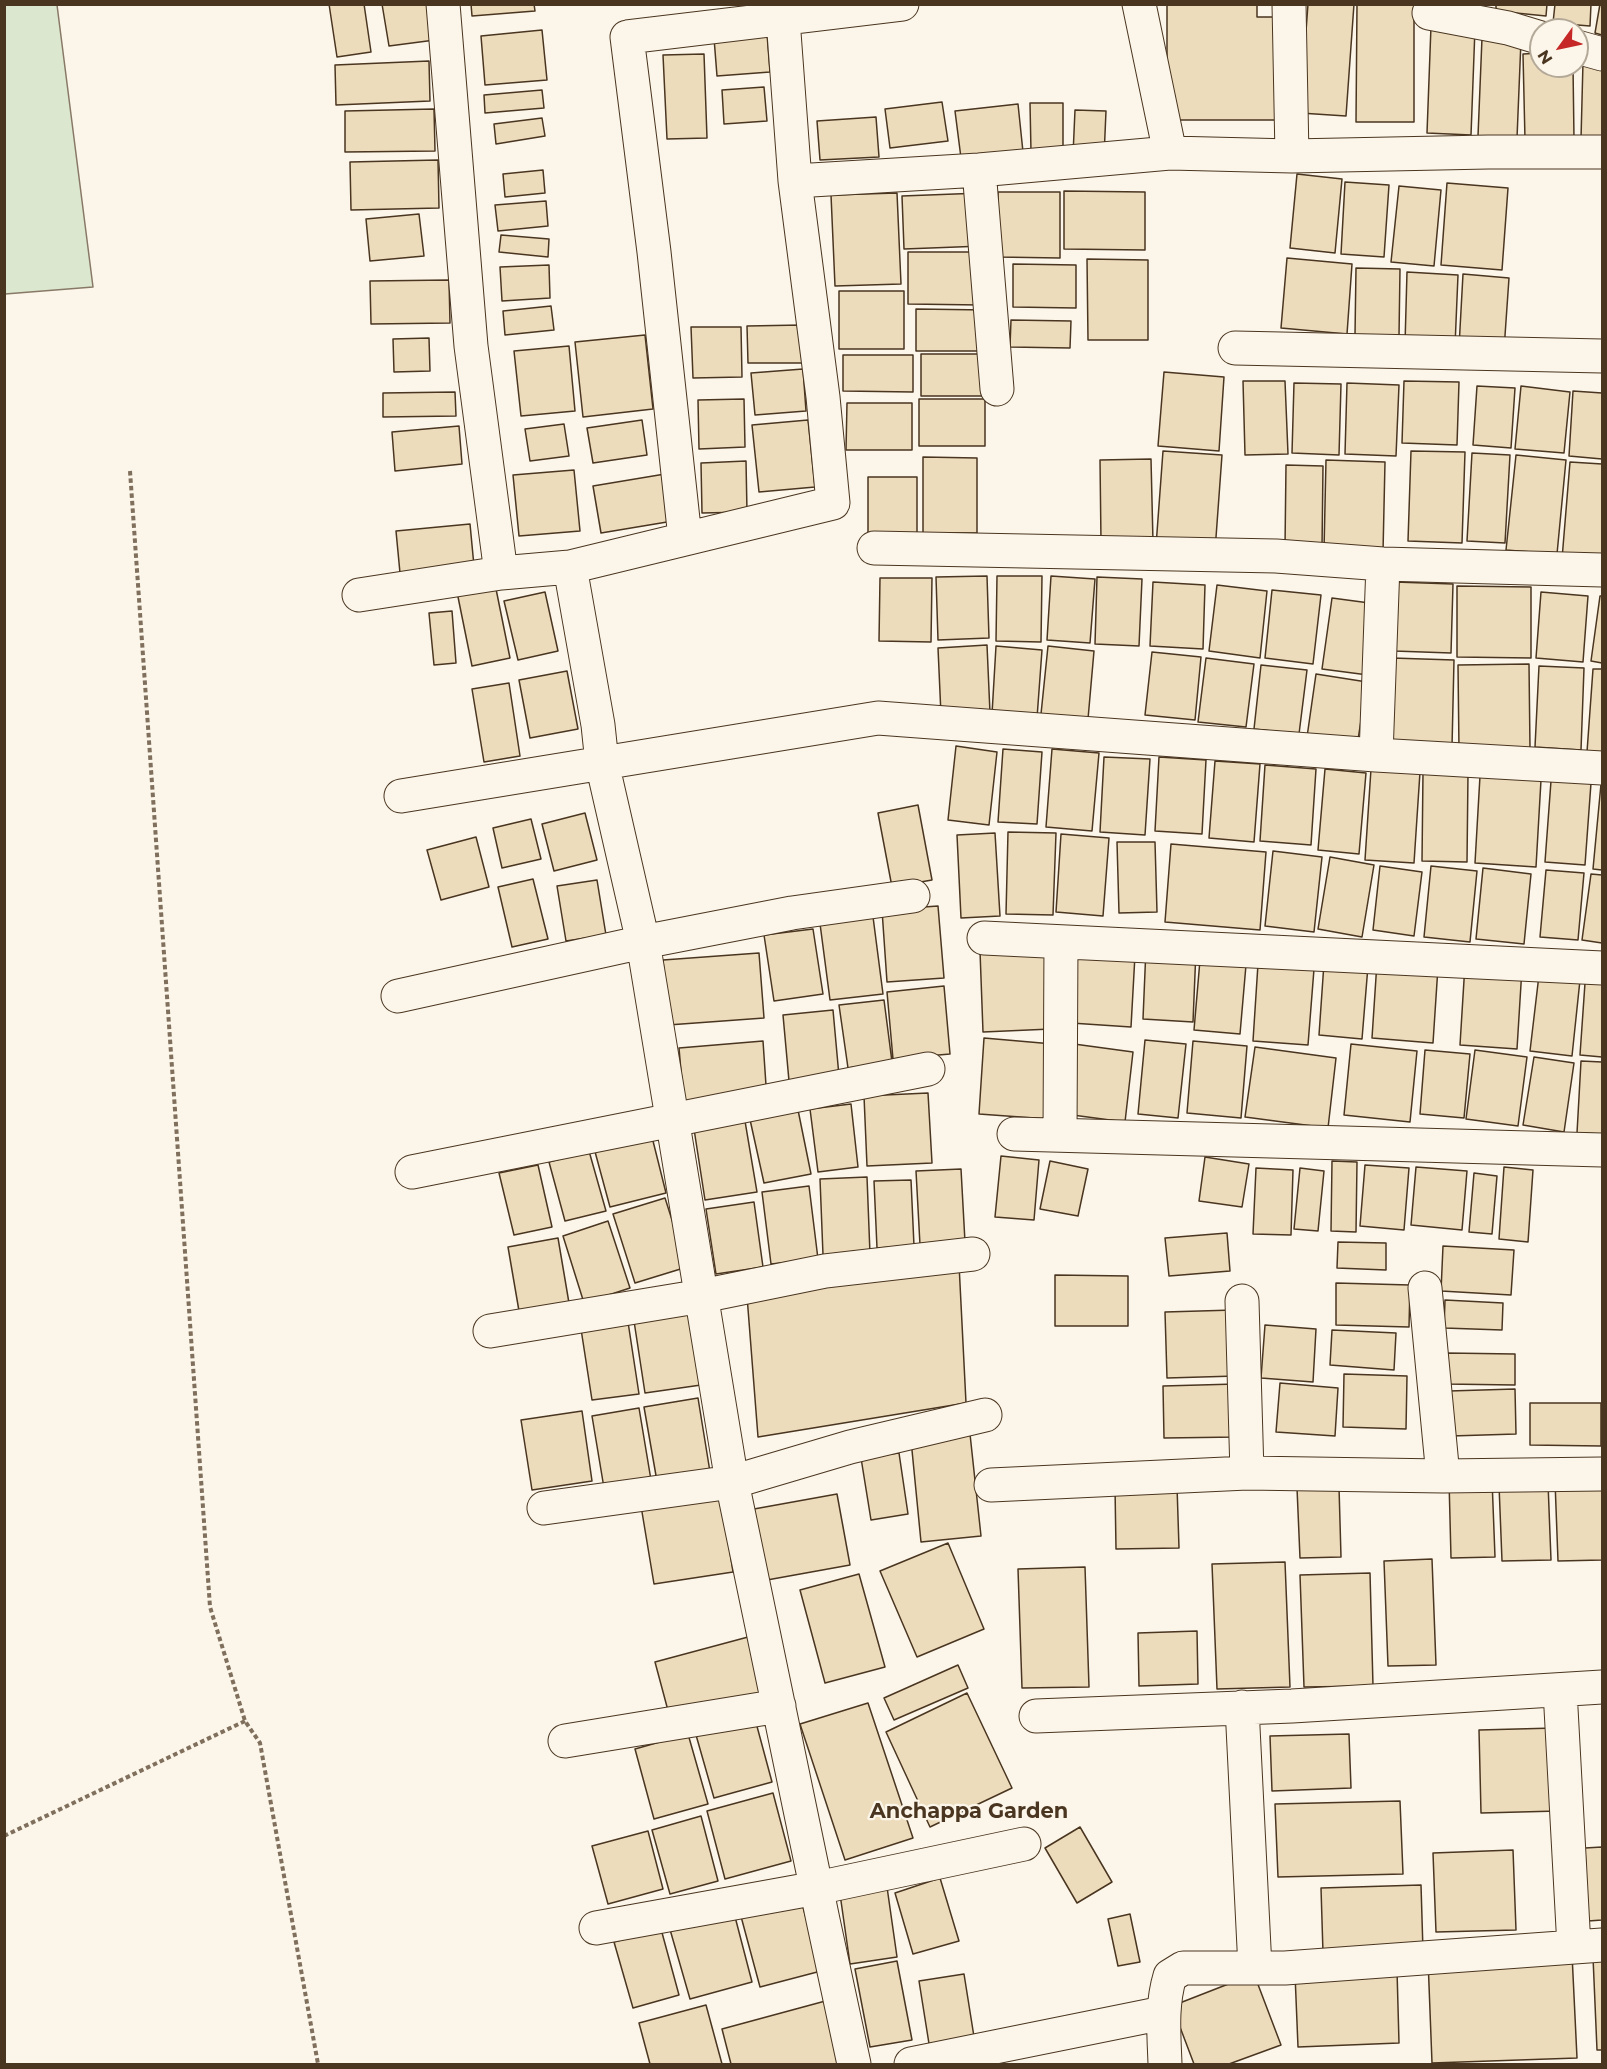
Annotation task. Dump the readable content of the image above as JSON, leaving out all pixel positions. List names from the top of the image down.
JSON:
{
  "districts": ["Anchappa Garden"],
  "north": "bottom left"
}
